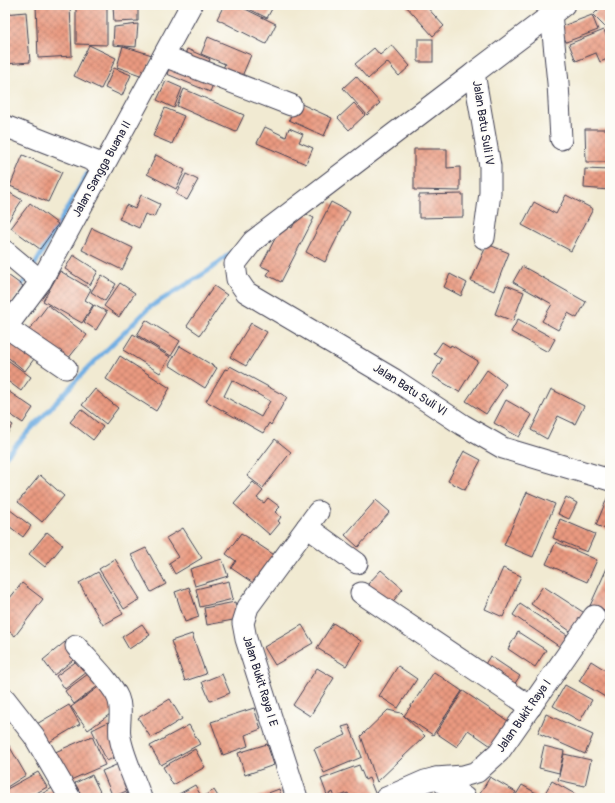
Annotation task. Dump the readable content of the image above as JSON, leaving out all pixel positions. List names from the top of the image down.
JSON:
{
  "streets": {
    "street": [
      "Jalan Batu Suli IV",
      "Jalan Sangga Buana II",
      "Jalan Batu Suli VI",
      "Jalan Bukit Raya I E",
      "Jalan Bukit Raya I"
    ]
  },
  "crossings": [
    ["Jalan Batu Suli IV", "Jalan Batu Suli VI"]
  ]
}
